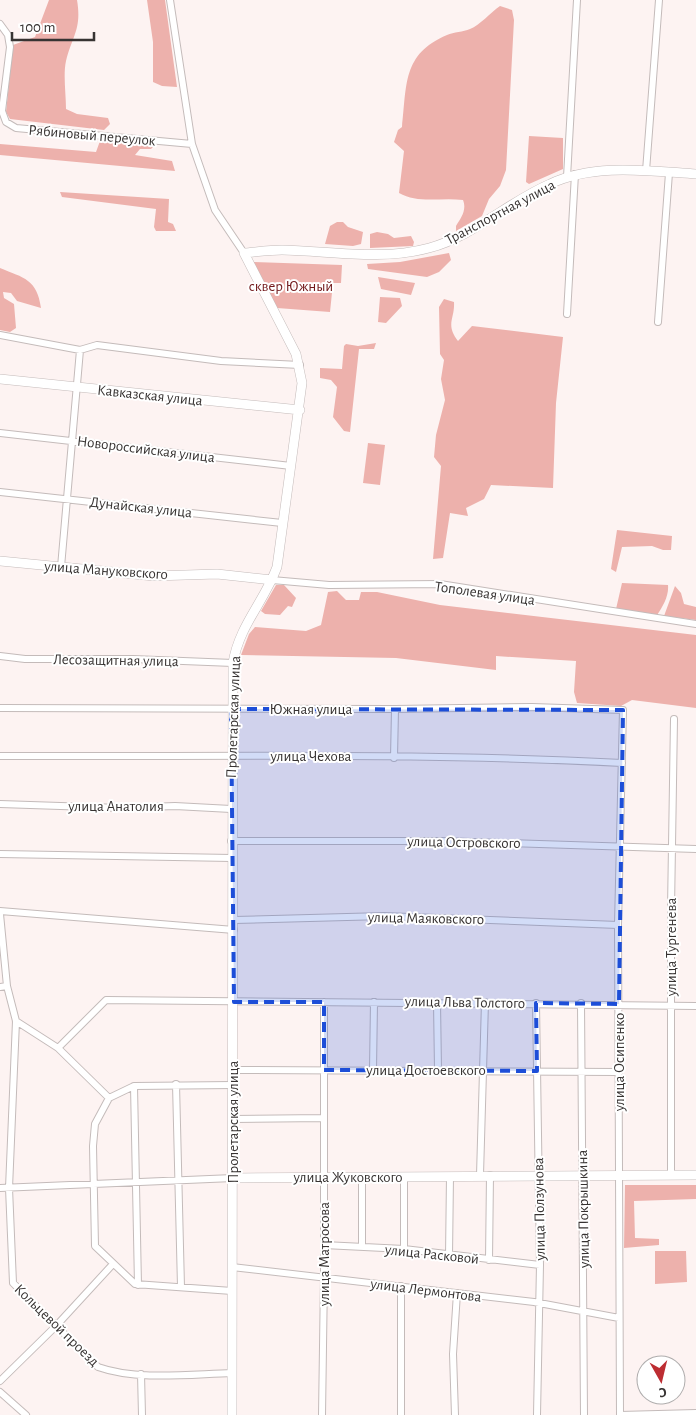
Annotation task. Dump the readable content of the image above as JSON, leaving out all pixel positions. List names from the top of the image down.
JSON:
{
  "streets": {
    "street": [
      "Рябиновый переулок",
      "Транспортная улица",
      "Кавказская улица",
      "Новороссийская улица",
      "Дунайская улица",
      "улица Мануковского",
      "Тополевая улица",
      "Лесозащитная улица",
      "Южная улица",
      "Пролетарская улица",
      "улица Чехова",
      "улица Анатолия",
      "улица Островского",
      "улица Маяковского",
      "улица Тургенева",
      "улица Льва Толстого",
      "улица Осипенко",
      "улица Достоевского",
      "улица Жуковского",
      "улица Ползунова",
      "улица Покрышкина",
      "улица Матросова",
      "улица Расковой",
      "улица Лермонтова",
      "Кольцевой проезд"
    ]
  },
  "crossings": [
    ["Рябиновый переулок", "Пролетарская улица"],
    ["Транспортная улица", "Пролетарская улица"],
    ["Кавказская улица", "Пролетарская улица"],
    ["Новороссийская улица", "Пролетарская улица"],
    ["Дунайская улица", "Пролетарская улица"],
    ["улица Мануковского", "Тополевая улица"],
    ["улица Мануковского", "Пролетарская улица"],
    ["Тополевая улица", "Пролетарская улица"],
    ["Лесозащитная улица", "Пролетарская улица"],
    ["Южная улица", "Пролетарская улица"],
    ["Южная улица", "улица Осипенко"],
    ["Пролетарская улица", "улица Чехова"],
    ["Пролетарская улица", "улица Анатолия"],
    ["Пролетарская улица", "улица Островского"],
    ["Пролетарская улица", "улица Маяковского"],
    ["Пролетарская улица", "улица Льва Толстого"],
    ["Пролетарская улица", "улица Достоевского"],
    ["Пролетарская улица", "улица Жуковского"],
    ["Пролетарская улица", "улица Лермонтова"],
    ["Пролетарская улица", "Кольцевой проезд"],
    ["улица Чехова", "улица Осипенко"],
    ["улица Островского", "улица Тургенева"],
    ["улица Островского", "улица Осипенко"],
    ["улица Маяковского", "улица Осипенко"],
    ["улица Тургенева", "улица Льва Толстого"],
    ["улица Тургенева", "улица Жуковского"],
    ["улица Льва Толстого", "улица Осипенко"],
    ["улица Льва Толстого", "улица Ползунова"],
    ["улица Льва Толстого", "улица Покрышкина"],
    ["улица Льва Толстого", "улица Матросова"],
    ["улица Осипенко", "улица Достоевского"],
    ["улица Осипенко", "улица Жуковского"],
    ["улица Осипенко", "улица Лермонтова"],
    ["улица Достоевского", "улица Ползунова"],
    ["улица Достоевского", "улица Покрышкина"],
    ["улица Достоевского", "улица Матросова"],
    ["улица Жуковского", "улица Ползунова"],
    ["улица Жуковского", "улица Покрышкина"],
    ["улица Жуковского", "улица Матросова"],
    ["улица Жуковского", "Кольцевой проезд"],
    ["улица Ползунова", "улица Расковой"],
    ["улица Ползунова", "улица Лермонтова"],
    ["улица Покрышкина", "улица Лермонтова"],
    ["улица Матросова", "улица Расковой"],
    ["улица Матросова", "улица Лермонтова"]
  ],
  "parks": ["сквер Южный"],
  "scale_bar": "100 m",
  "north": "bottom"
}
